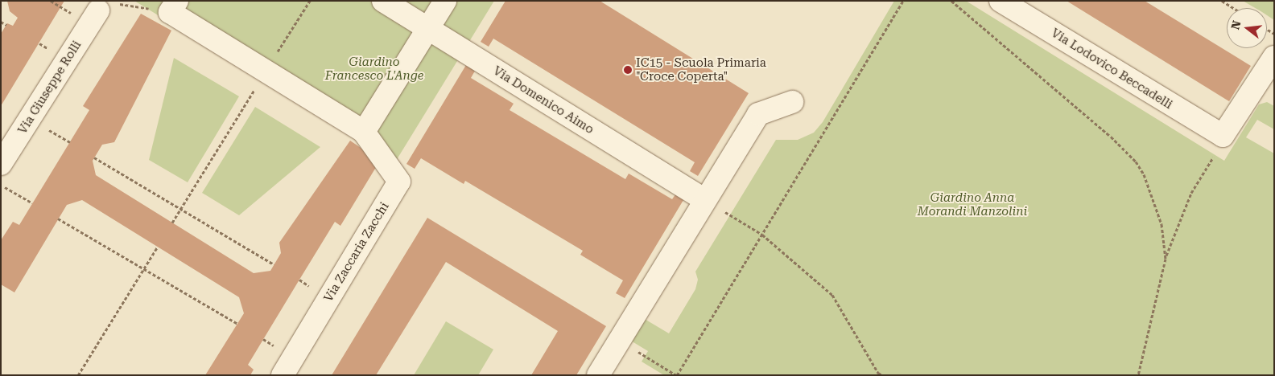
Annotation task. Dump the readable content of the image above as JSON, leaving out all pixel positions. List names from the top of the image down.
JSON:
{
  "streets": {
    "street": [
      "Via Lodovico Beccadelli",
      "Via Giuseppe Rolli",
      "Via Domenico Aimo",
      "Via Zaccaria Zacchi"
    ]
  },
  "parks": ["Giardino Francesco L'Ange", "Giardino Anna Morandi Manzolini"],
  "places": ["IC15 - Scuola Primaria \"Croce Coperta\""],
  "north": "left"
}
